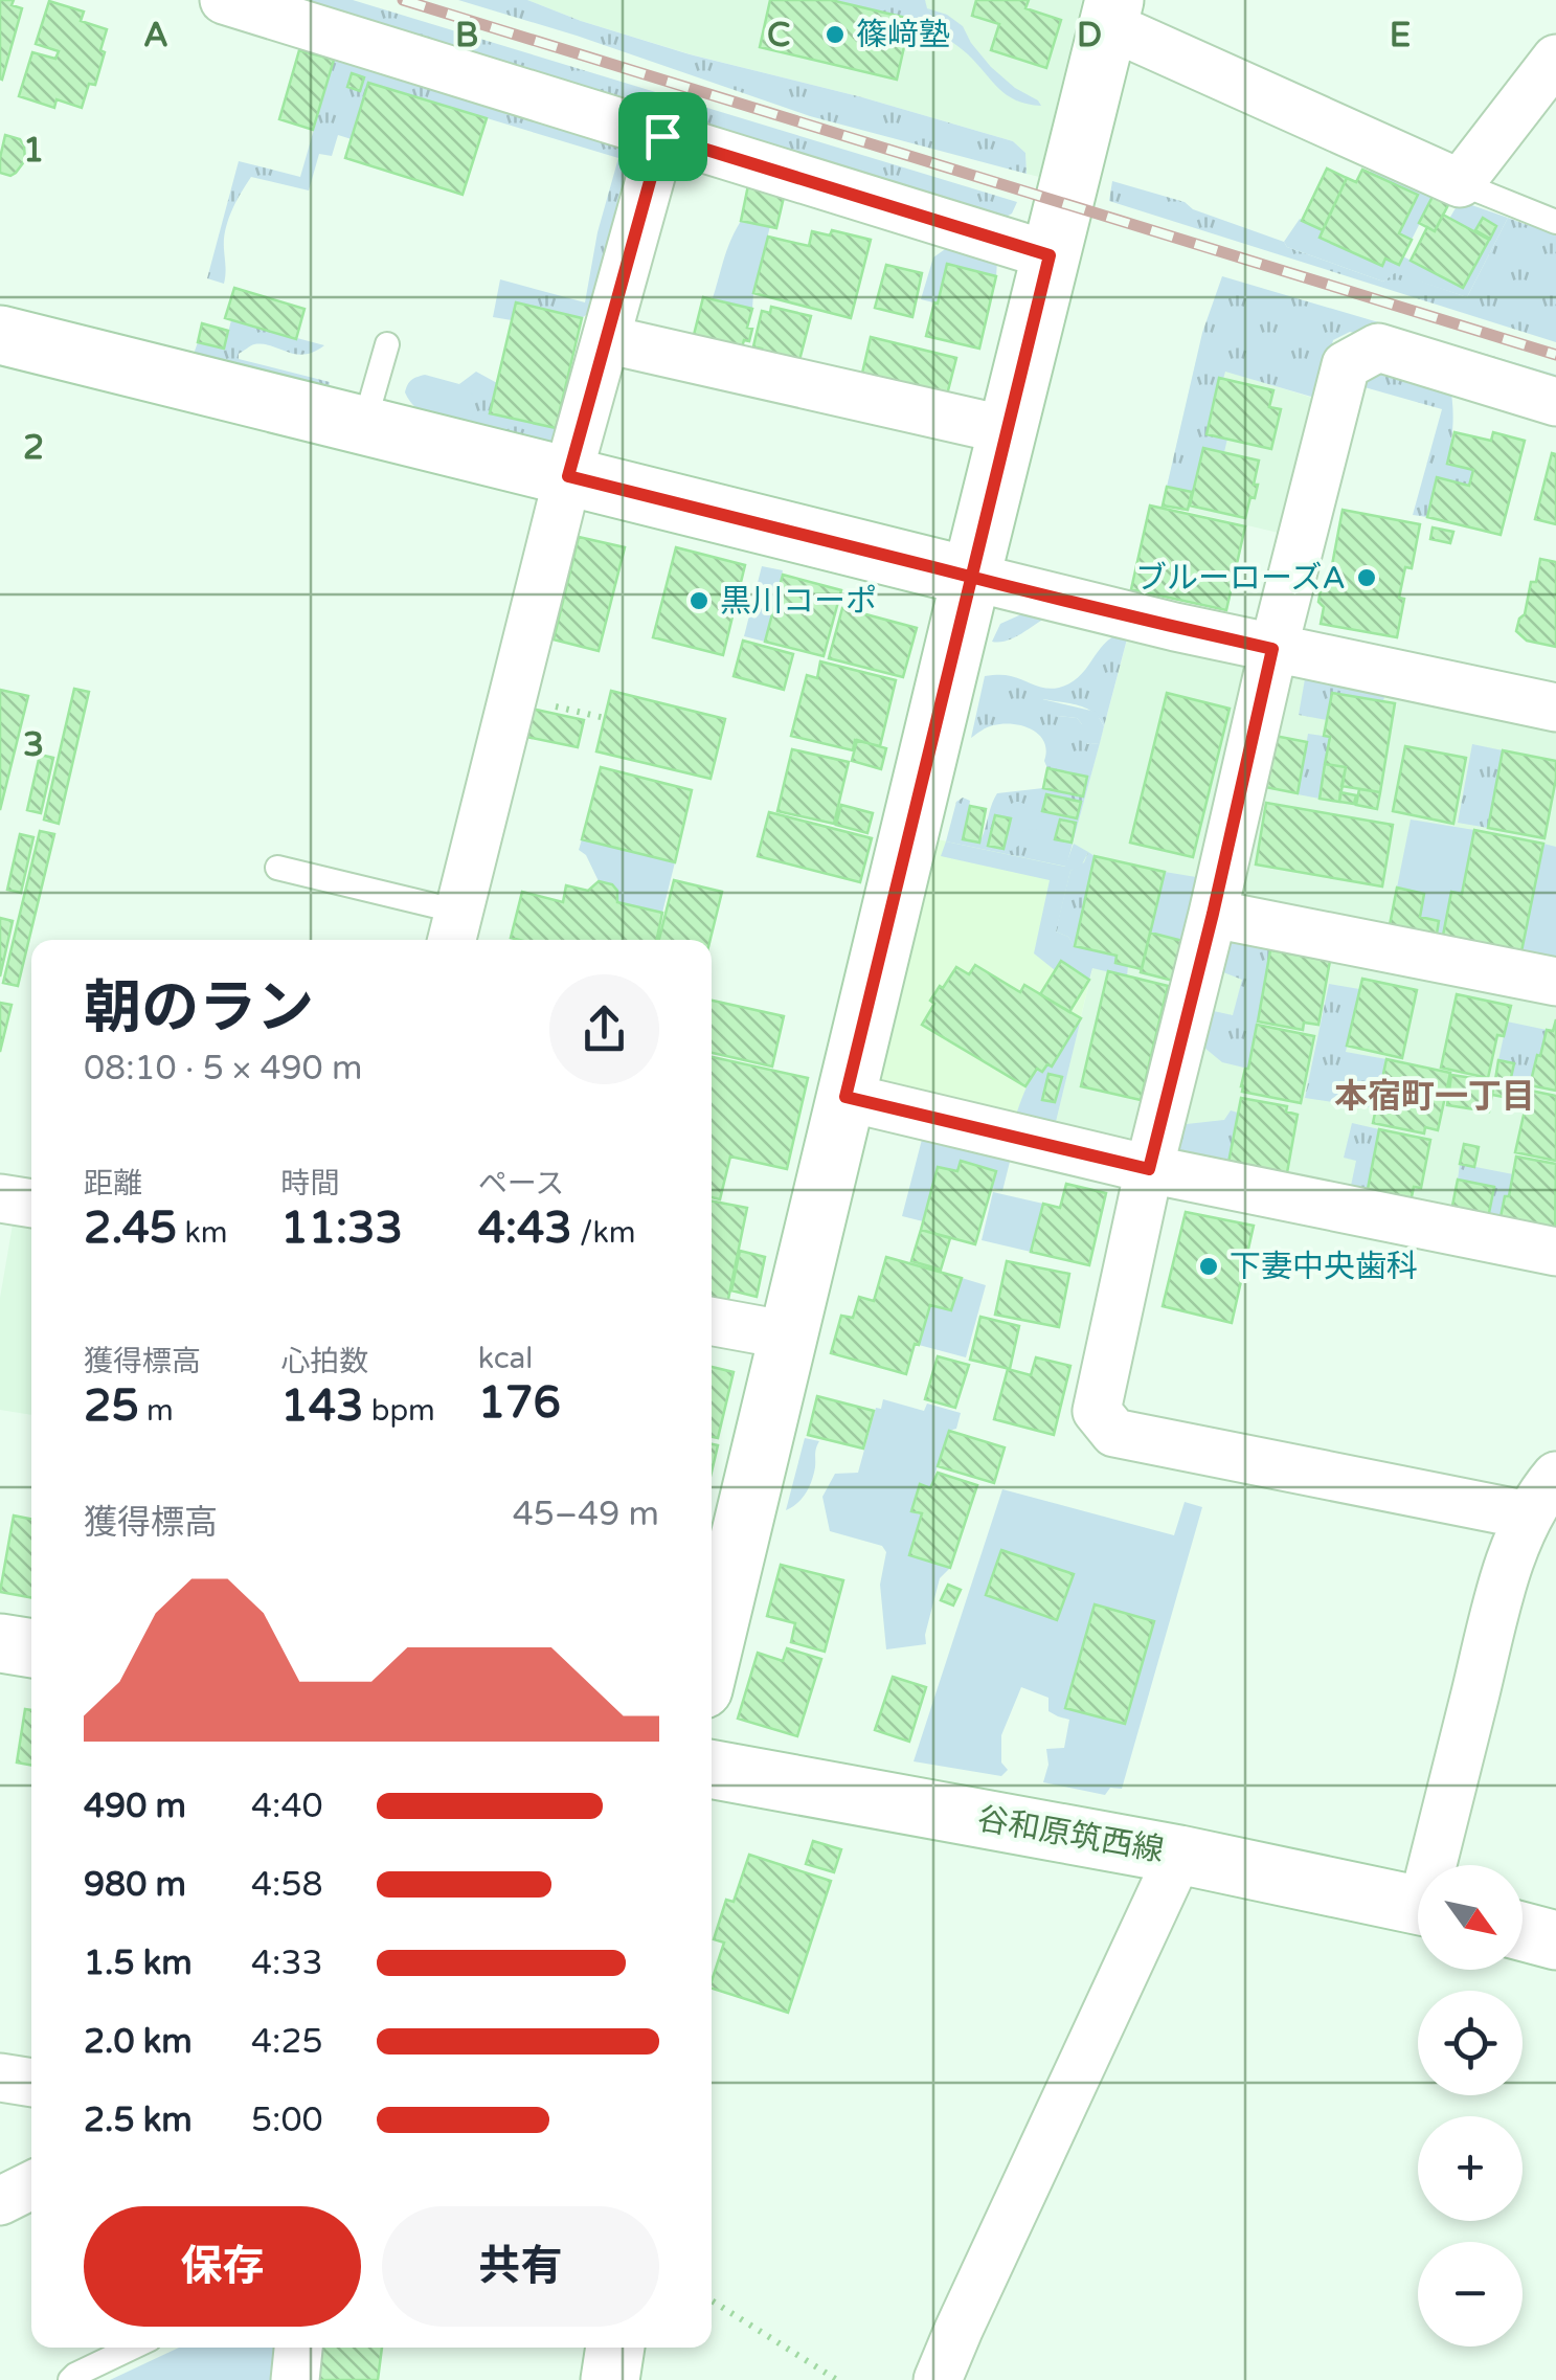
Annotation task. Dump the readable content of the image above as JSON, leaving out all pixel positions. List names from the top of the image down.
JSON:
{
  "streets": {
    "street": ["谷和原筑西線"]
  },
  "districts": ["本宿町一丁目"],
  "places": [
    "篠﨑塾",
    "ブルーローズA",
    "黒川コーポ",
    "下妻中央歯科"
  ],
  "north": "bottom right",
  "page": {
    "heading": ["朝のラン", "08:10 · 5 × 490 m"],
    "stats": [
      ["距離", "2.45 km"],
      ["時間", "11:33"],
      ["ペース", "4:43 /km"],
      ["獲得標高", "25 m"],
      ["心拍数", "143 bpm"],
      ["kcal", "176"]
    ],
    "chart": ["獲得標高", "45–49 m"],
    "list": [
      {
        "name": "490 m",
        "note": "4:40"
      },
      {
        "name": "980 m",
        "note": "4:58"
      },
      {
        "name": "1.5 km",
        "note": "4:33"
      },
      {
        "name": "2.0 km",
        "note": "4:25"
      },
      {
        "name": "2.5 km",
        "note": "5:00"
      }
    ],
    "map_buttons": ["+", "−"],
    "buttons": ["保存", "共有"]
  },
  "grid": {
    "columns": [
      "A",
      "B",
      "C",
      "D",
      "E"
    ],
    "rows": ["1", "2", "3"]
  }
}
